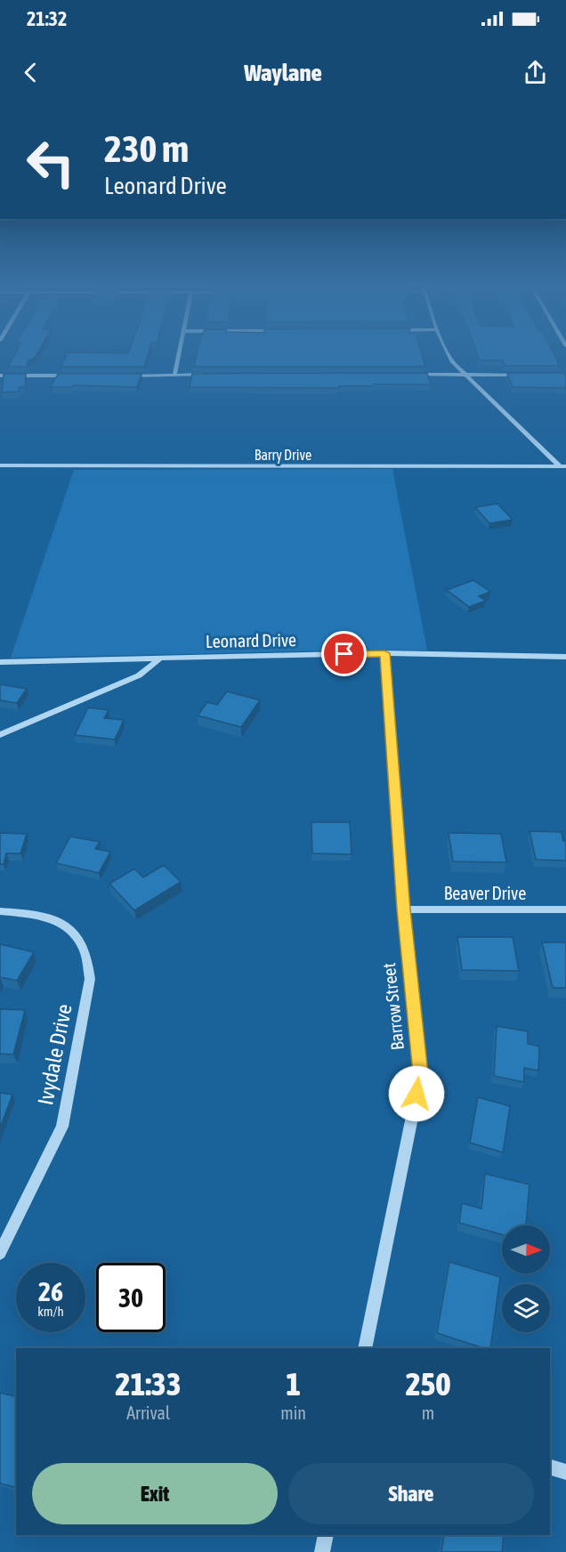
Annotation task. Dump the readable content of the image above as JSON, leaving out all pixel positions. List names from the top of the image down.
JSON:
{
  "streets": {
    "street": [
      "Barry Drive",
      "Leonard Drive",
      "Beaver Drive",
      "Barrow Street",
      "Ivydale Drive"
    ]
  },
  "crossings": [
    ["Leonard Drive", "Barrow Street"],
    ["Beaver Drive", "Barrow Street"]
  ],
  "north": "right",
  "page": {
    "status": "21:32",
    "header": "Waylane",
    "turn": ["230 m", "Leonard Drive"],
    "speed": "26 km/h",
    "limit": "30",
    "eta": [
      "21:33",
      "Arrival",
      "1",
      "min",
      "250",
      "m"
    ],
    "buttons": ["Exit", "Share"]
  }
}
